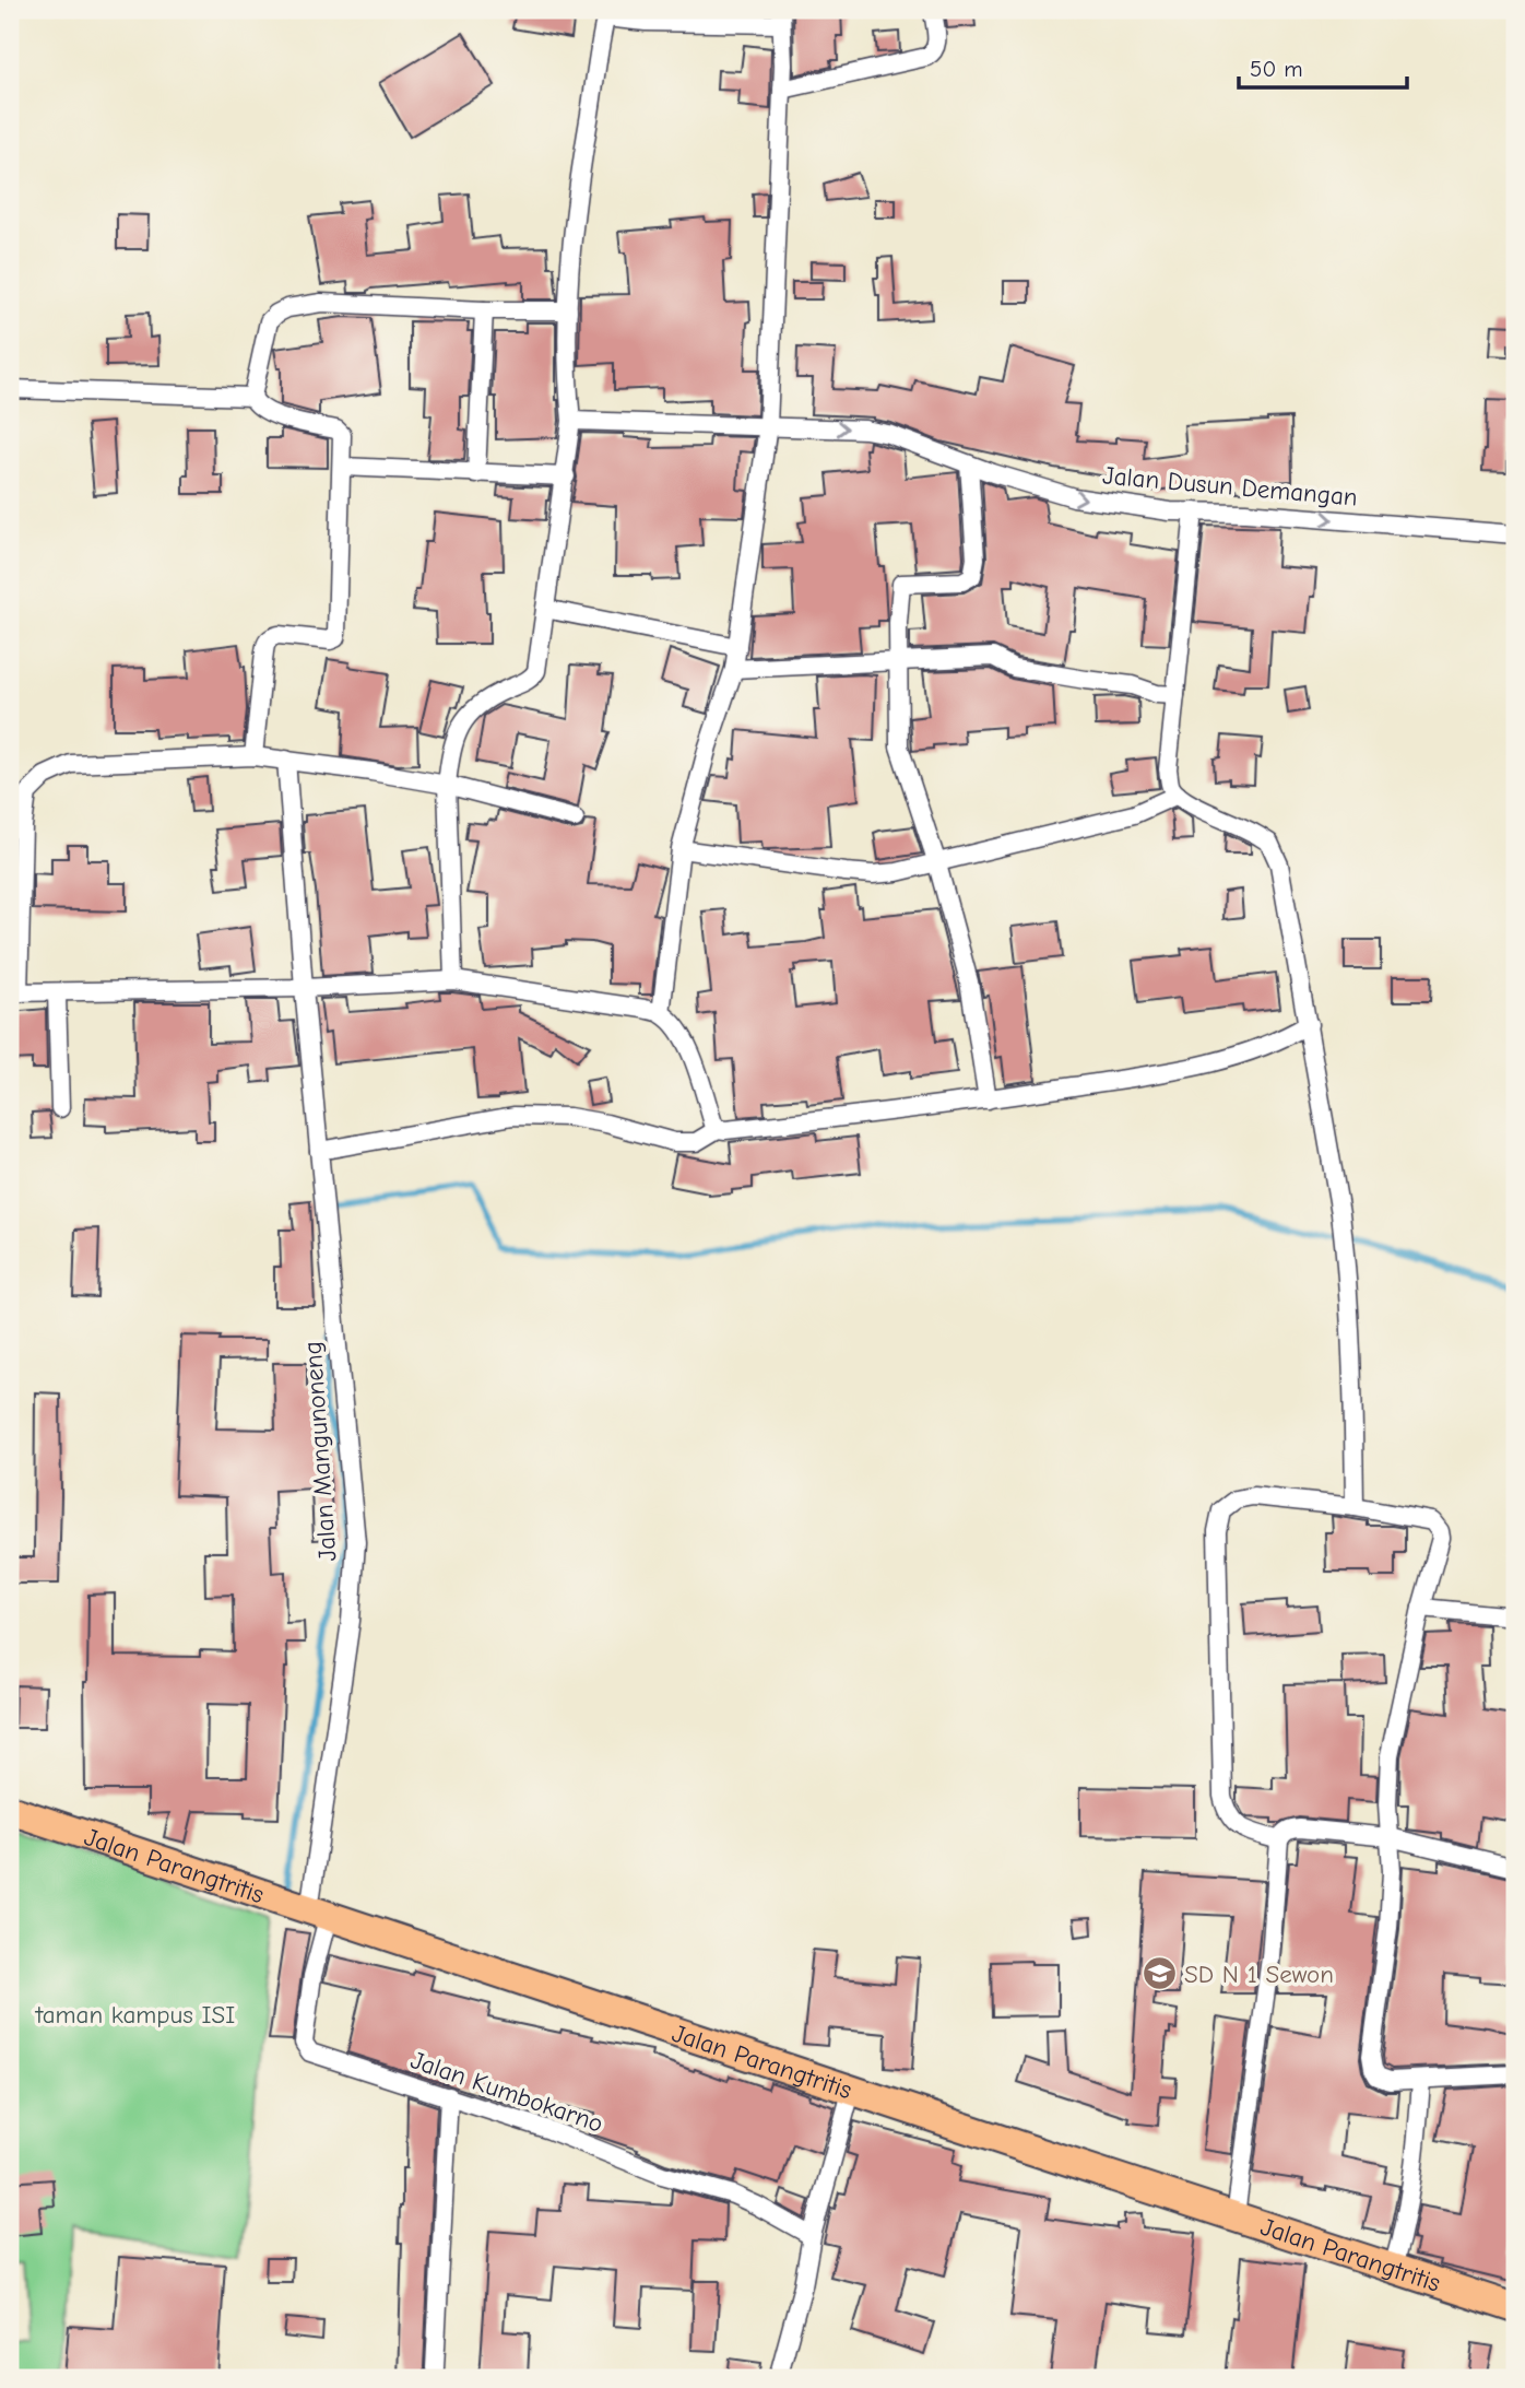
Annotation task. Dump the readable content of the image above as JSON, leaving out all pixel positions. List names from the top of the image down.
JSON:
{
  "streets": {
    "main road": ["Jalan Parangtritis"],
    "street": ["Jalan Dusun Demangan", "Jalan Mangunoneng", "Jalan Kumbokarno"]
  },
  "crossings": [
    ["Jalan Mangunoneng", "Jalan Parangtritis"],
    ["Jalan Mangunoneng", "Jalan Kumbokarno"],
    ["Jalan Parangtritis", "Jalan Kumbokarno"]
  ],
  "one_way": ["Jalan Dusun Demangan"],
  "parks": ["taman kampus ISI"],
  "places": {
    "school or university": ["SD N 1 Sewon"]
  },
  "scale_bar": "50 m"
}
